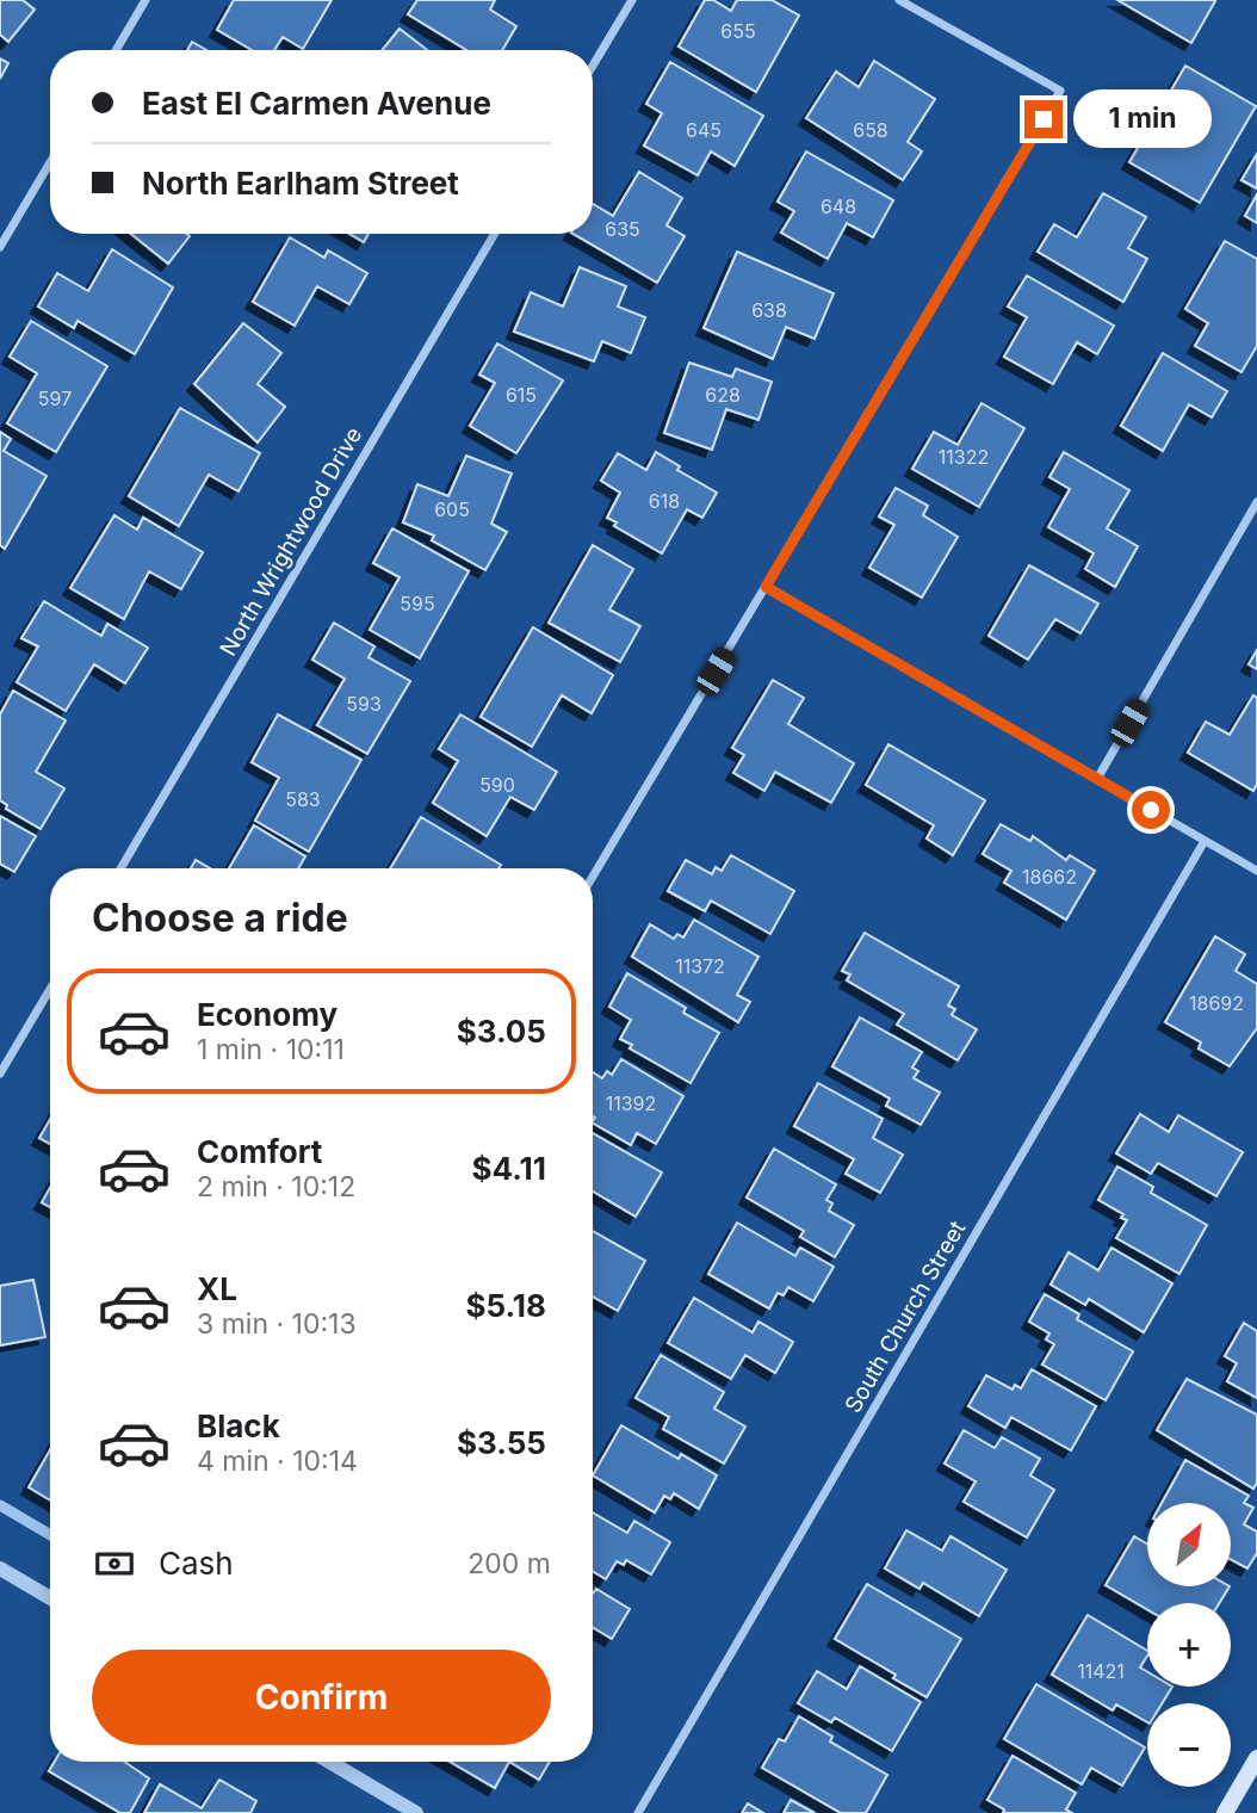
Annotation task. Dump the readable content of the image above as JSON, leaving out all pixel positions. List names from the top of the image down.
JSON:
{
  "streets": {
    "street": ["North Wrightwood Drive", "South Church Street"]
  },
  "house_numbers": [
    "655",
    "645",
    "658",
    "648",
    "635",
    "638",
    "615",
    "628",
    "597",
    "11322",
    "618",
    "605",
    "595",
    "593",
    "590",
    "583",
    "18662",
    "11372",
    "18692",
    "11392",
    "11421"
  ],
  "north": "top right",
  "page": {
    "banner": ["East El Carmen Avenue", "North Earlham Street"],
    "bubble": "1 min",
    "heading": "Choose a ride",
    "list": [
      {
        "name": "Economy",
        "note": "1 min · 10:11",
        "value": "$3.05"
      },
      {
        "name": "Comfort",
        "note": "2 min · 10:12",
        "value": "$4.11"
      },
      {
        "name": "XL",
        "note": "3 min · 10:13",
        "value": "$5.18"
      },
      {
        "name": "Black",
        "note": "4 min · 10:14",
        "value": "$3.55"
      }
    ],
    "map_buttons": ["+", "−"],
    "pay": ["Cash", "200 m"],
    "buttons": "Confirm"
  }
}
